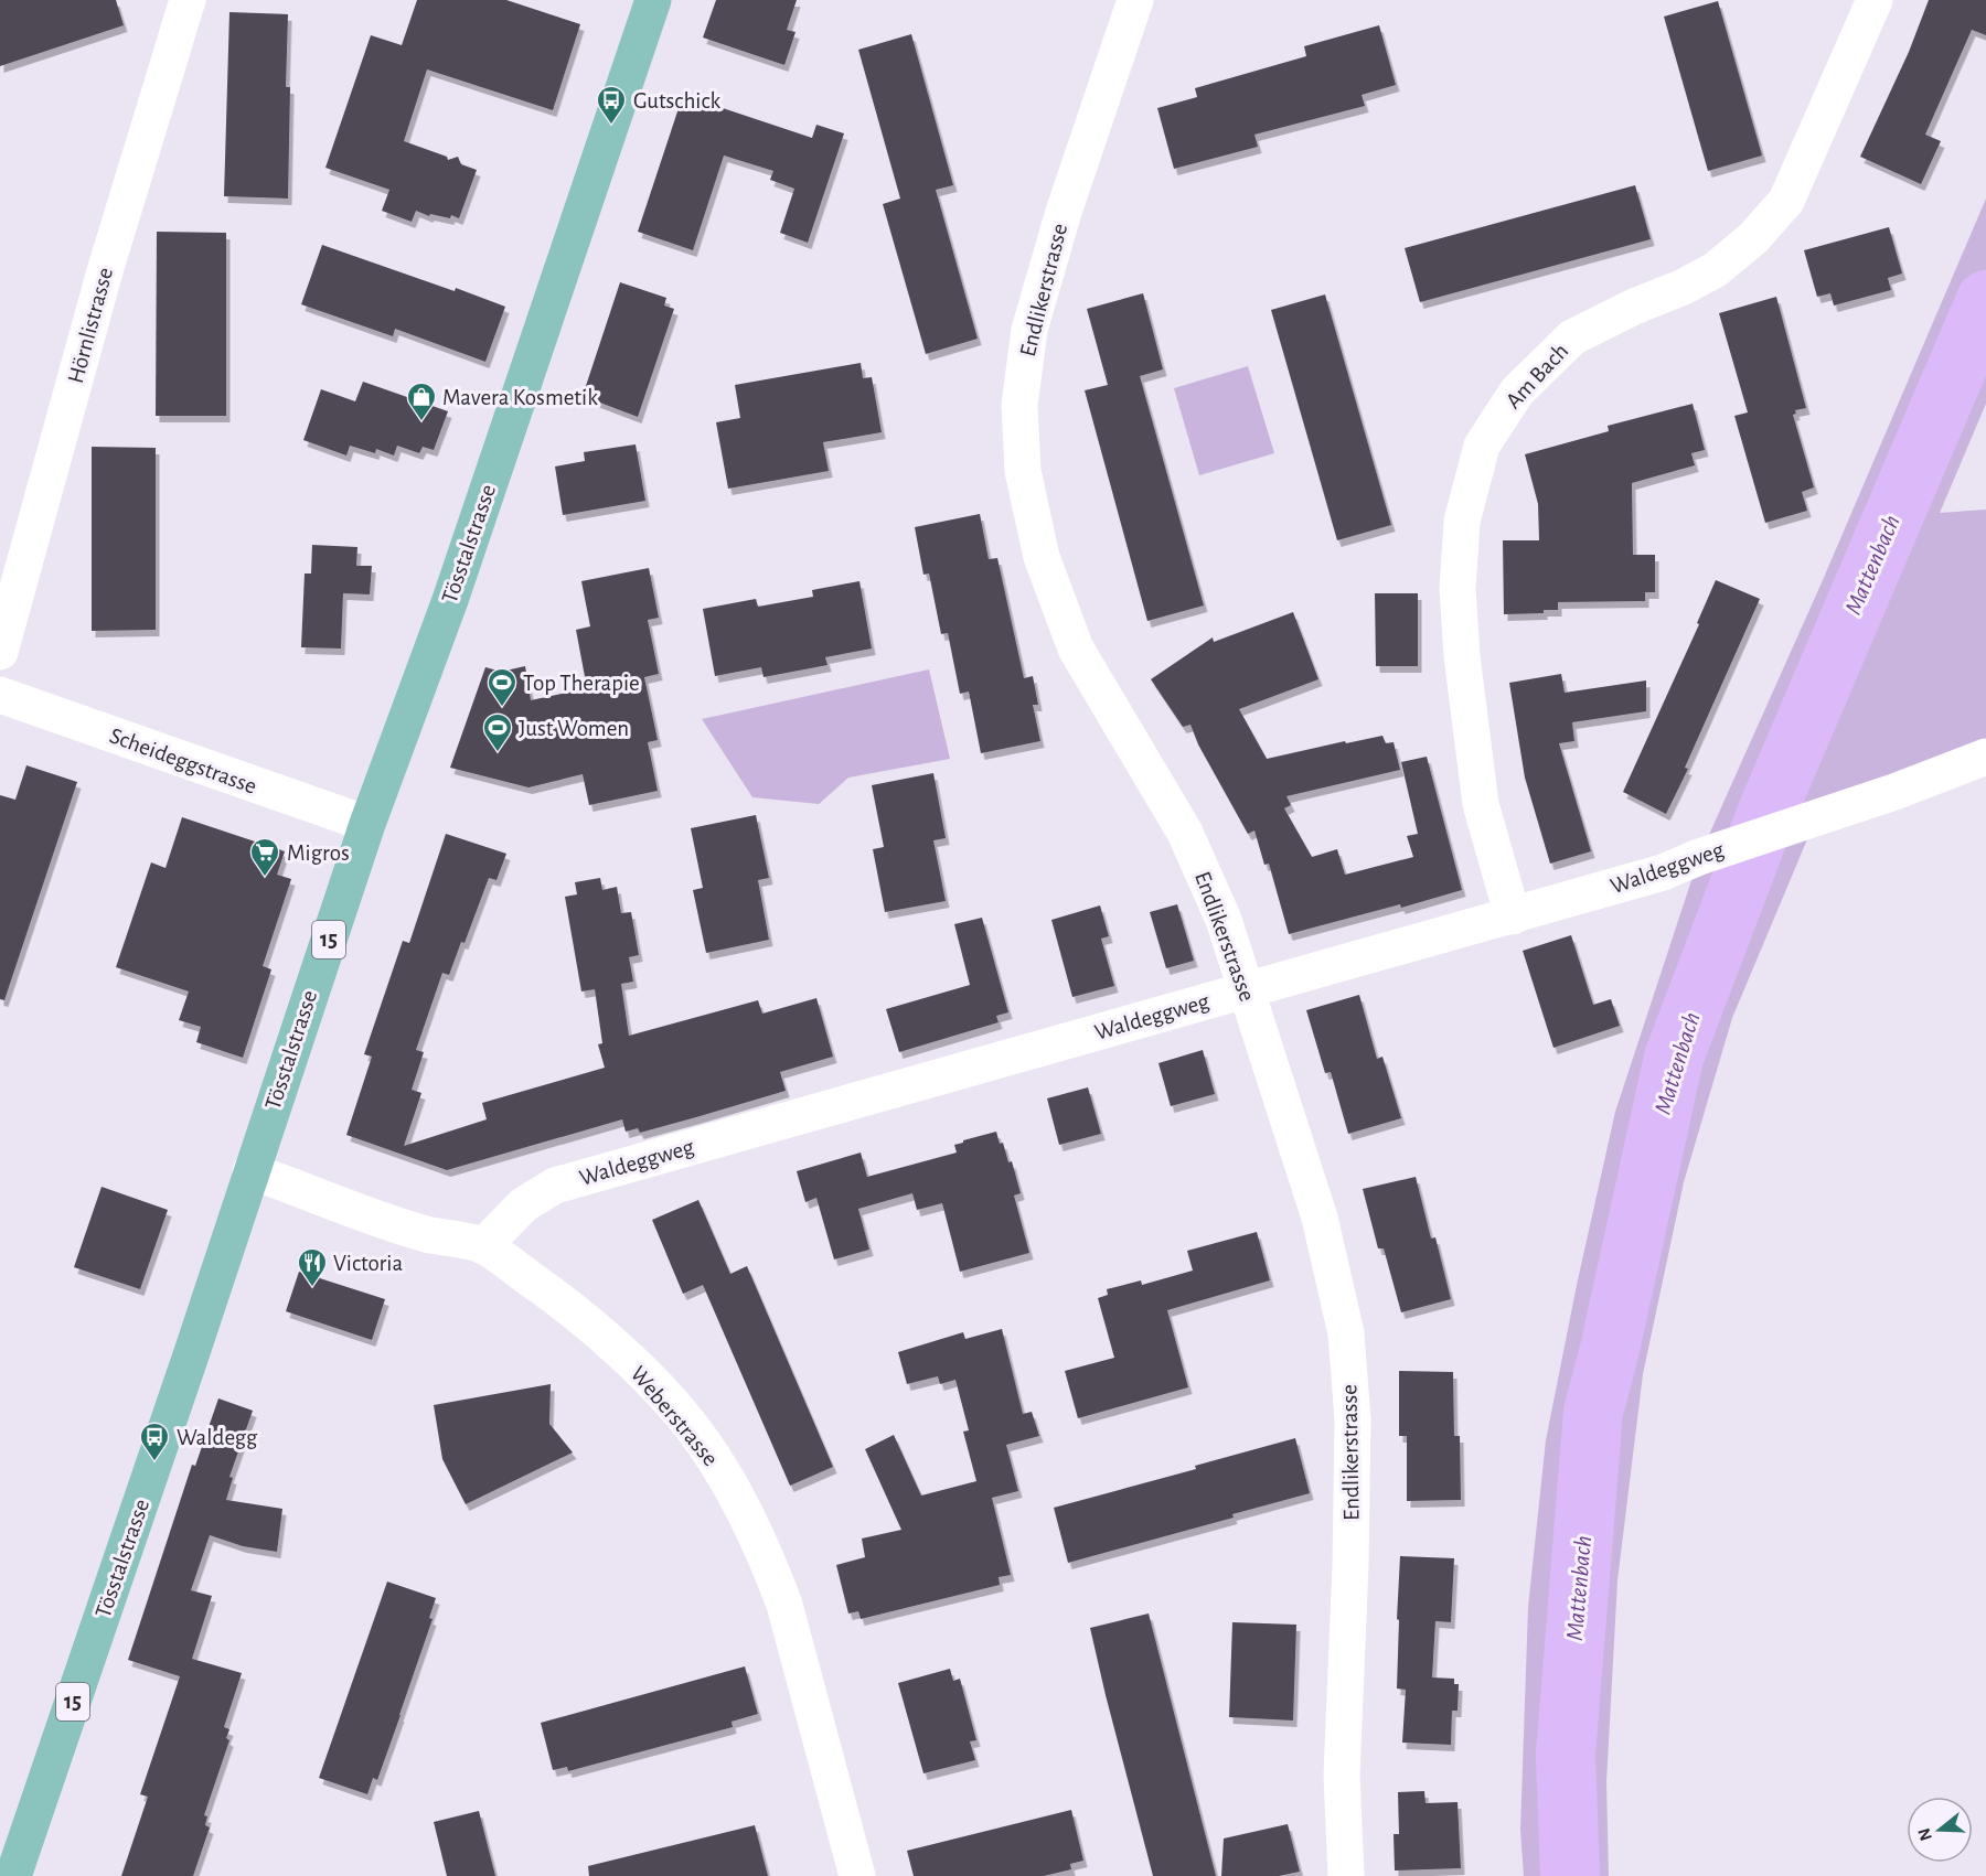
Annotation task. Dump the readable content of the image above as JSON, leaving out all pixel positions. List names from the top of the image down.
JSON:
{
  "streets": {
    "main road": ["Tösstalstrasse", "15"],
    "street": [
      "Endlikerstrasse",
      "Hörnlistrasse",
      "Am Bach",
      "Scheideggstrasse",
      "Waldeggweg",
      "Weberstrasse"
    ]
  },
  "crossings": [
    ["Endlikerstrasse", "Waldeggweg"],
    ["Am Bach", "Waldeggweg"],
    ["Tösstalstrasse", "Scheideggstrasse"],
    ["Tösstalstrasse", "Weberstrasse"],
    ["Waldeggweg", "Weberstrasse"]
  ],
  "water": ["Mattenbach"],
  "places": {
    "bus stop": ["Gutschick", "Waldegg"],
    "shop": ["Mavera Kosmetik"],
    "sports": ["Top Therapie", "Just Women"],
    "supermarket": ["Migros"],
    "restaurant": ["Victoria"]
  },
  "north": "left"
}
